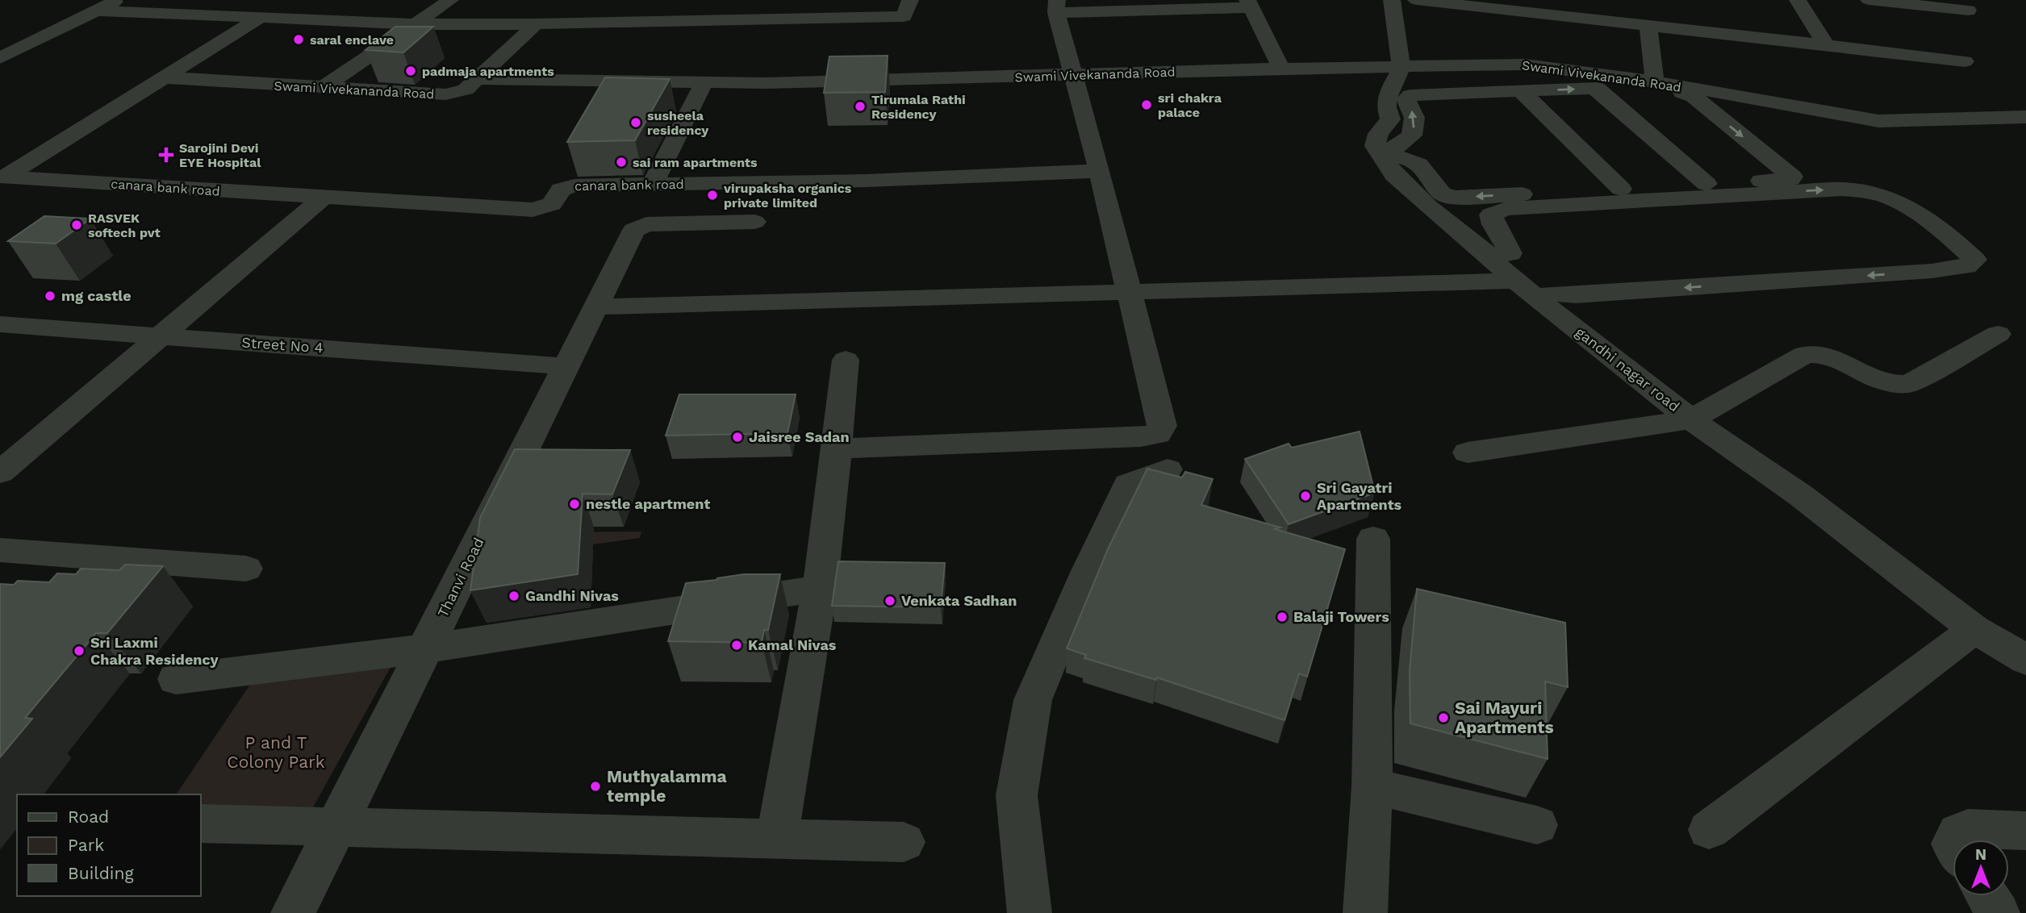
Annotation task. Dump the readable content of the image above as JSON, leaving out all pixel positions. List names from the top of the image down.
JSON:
{
  "streets": {
    "street": [
      "Swami Vivekananda Road",
      "canara bank road",
      "Street No 4",
      "gandhi nagar road",
      "Thanvi Road"
    ]
  },
  "crossings": [
    ["Street No 4", "Thanvi Road"]
  ],
  "parks": ["P and T Colony Park"],
  "places": {
    "other": [
      "saral enclave",
      "padmaja apartments",
      "sri chakra palace",
      "Tirumala Rathi Residency",
      "susheela residency",
      "sai ram apartments",
      "virupaksha organics private limited",
      "RASVEK softech pvt",
      "mg castle",
      "Jaisree Sadan",
      "Sri Gayatri Apartments",
      "nestle apartment",
      "Gandhi Nivas",
      "Venkata Sadhan",
      "Balaji Towers",
      "Kamal Nivas",
      "Sri Laxmi Chakra Residency",
      "Sai Mayuri Apartments",
      "Muthyalamma temple"
    ],
    "health": ["Sarojini Devi EYE Hospital"]
  },
  "legend": ["Road", "Park", "Building"],
  "north": "top"
}
